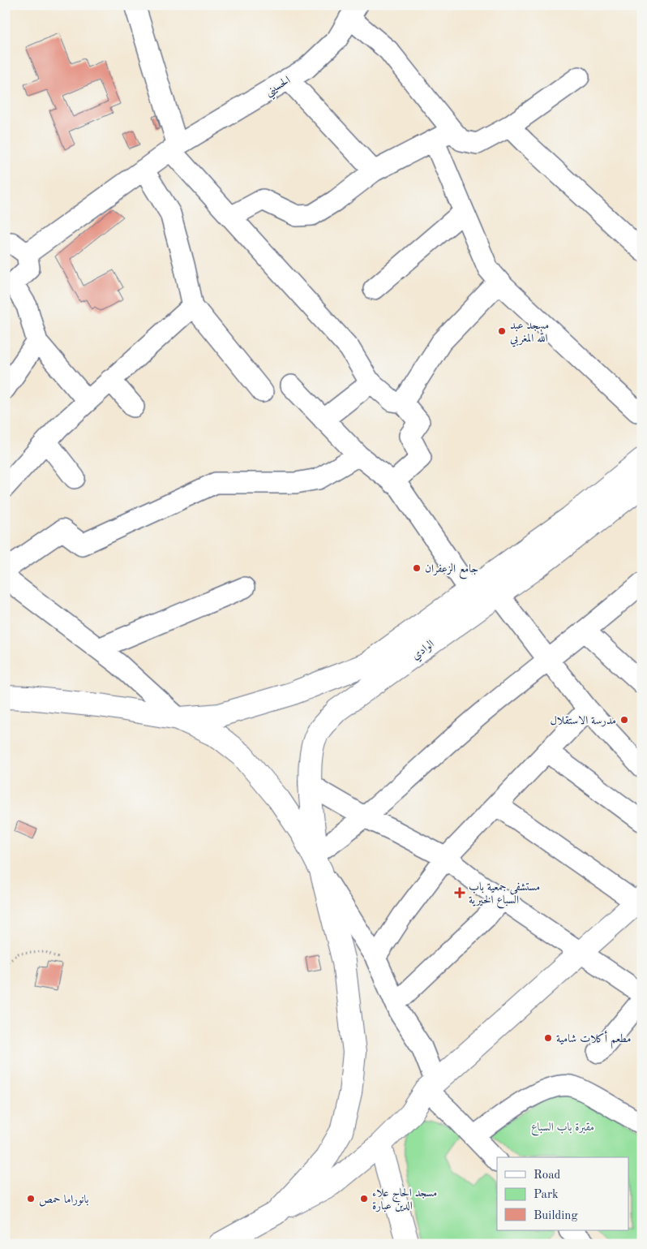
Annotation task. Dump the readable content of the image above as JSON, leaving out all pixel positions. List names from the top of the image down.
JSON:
{
  "streets": {
    "main road": ["الوادي"],
    "street": ["الحسيني"]
  },
  "parks": ["مقبرة باب السباع"],
  "places": {
    "other": [
      "مسجد عبد الله المغربي",
      "جامع الزعفران",
      "مدرسة الاستقلال",
      "مطعم أكلات شامية",
      "بانوراما حمص",
      "مسجد الحاج علاء الدين عبارة"
    ],
    "health": ["مستشفى جمعية باب السباع الخيرية"]
  },
  "legend": ["Road", "Park", "Building"]
}
